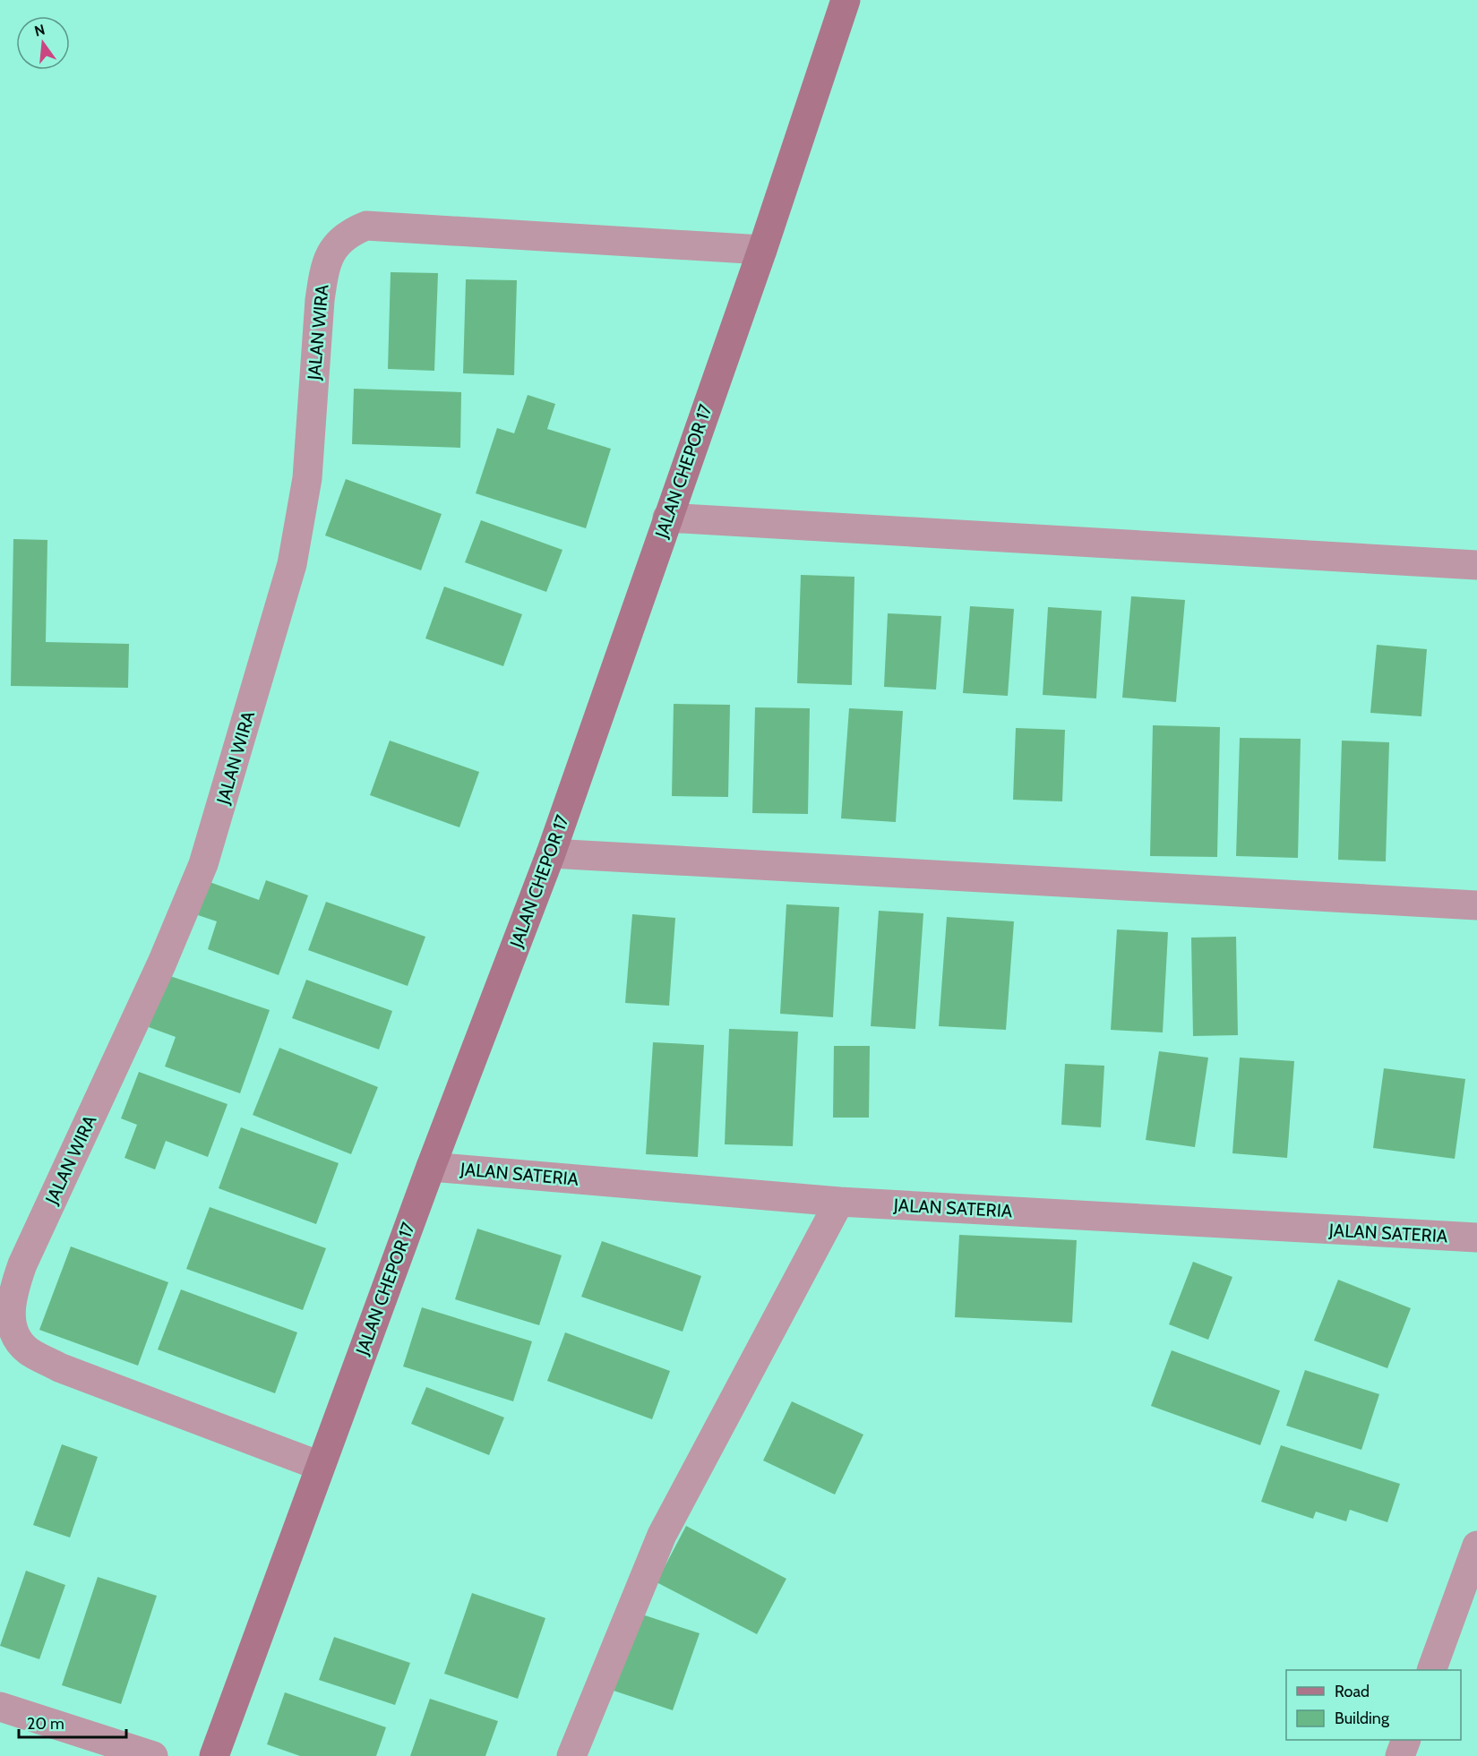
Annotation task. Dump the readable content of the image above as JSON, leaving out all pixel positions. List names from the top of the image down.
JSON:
{
  "streets": {
    "street": ["JALAN WIRA", "JALAN CHEPOR 17", "JALAN SATERIA"]
  },
  "crossings": [
    ["JALAN WIRA", "JALAN CHEPOR 17"],
    ["JALAN CHEPOR 17", "JALAN SATERIA"]
  ],
  "legend": ["Road", "Building"],
  "scale_bar": "20 m",
  "north": "top"
}
